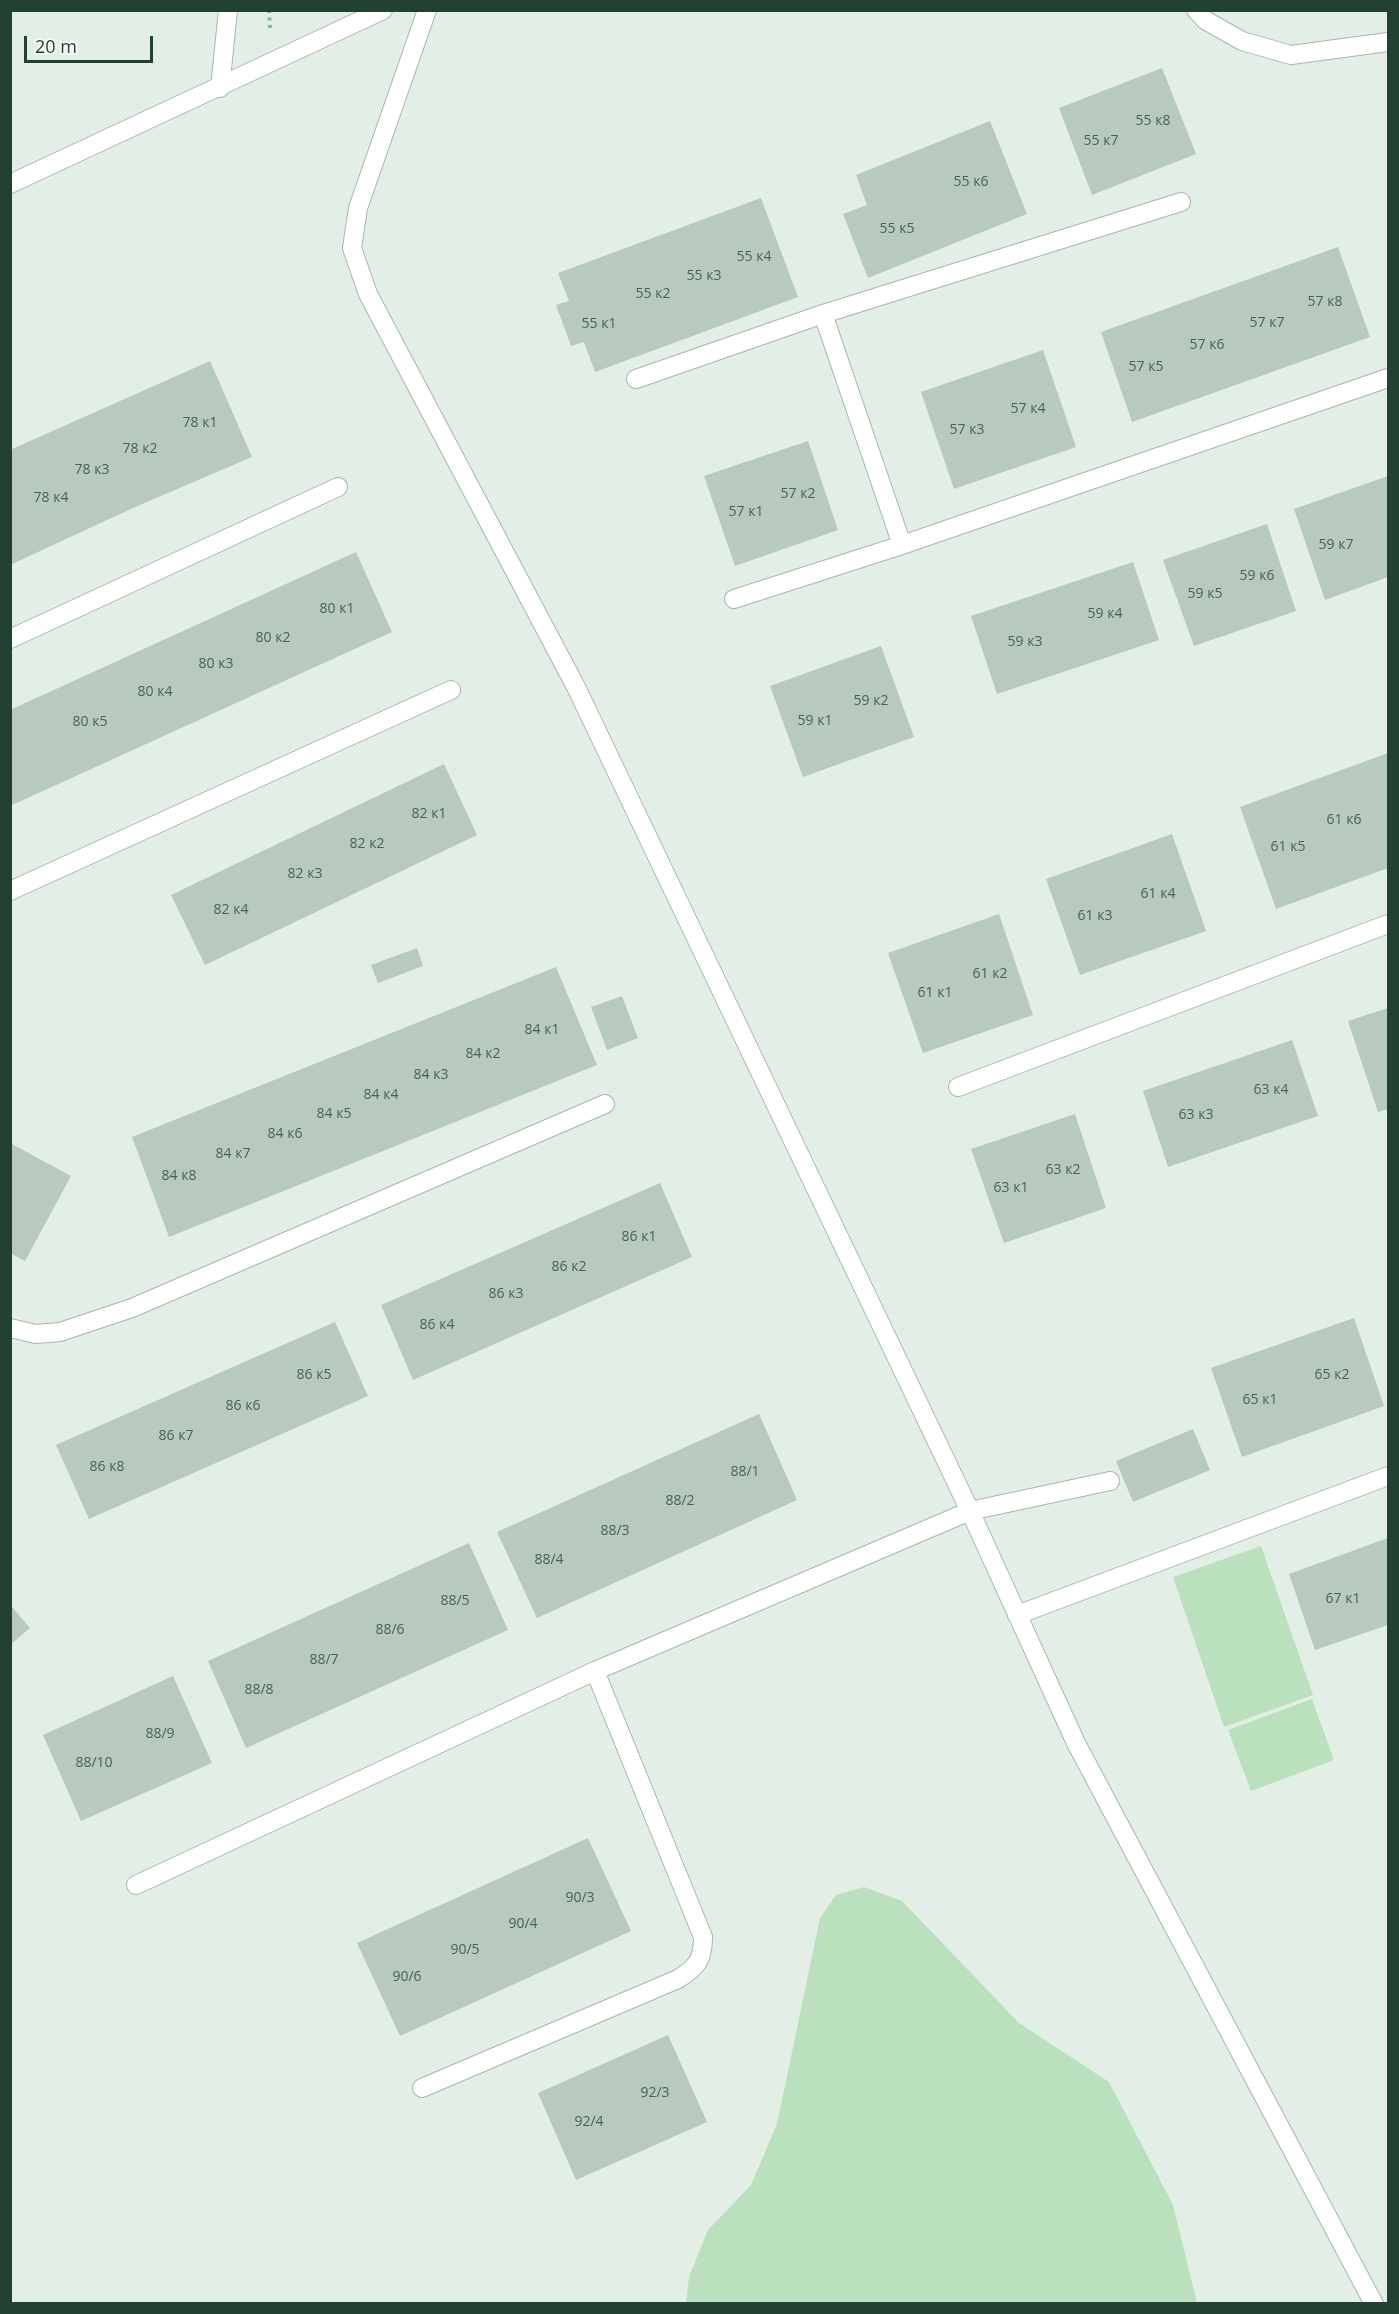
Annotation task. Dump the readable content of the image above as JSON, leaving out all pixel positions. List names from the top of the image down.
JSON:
{
  "house_numbers": [
    "55 к8",
    "55 к7",
    "55 к6",
    "55 к5",
    "55 к4",
    "55 к3",
    "55 к2",
    "57 к8",
    "57 к7",
    "55 к1",
    "57 к6",
    "57 к5",
    "57 к4",
    "78 к1",
    "57 к3",
    "78 к2",
    "78 к3",
    "57 к2",
    "78 к4",
    "57 к1",
    "59 к7",
    "59 к6",
    "59 к5",
    "80 к1",
    "59 к4",
    "80 к2",
    "59 к3",
    "80 к3",
    "80 к4",
    "59 к2",
    "59 к1",
    "80 к5",
    "82 к1",
    "61 к6",
    "82 к2",
    "61 к5",
    "82 к3",
    "61 к4",
    "82 к4",
    "61 к3",
    "61 к2",
    "61 к1",
    "84 к1",
    "84 к2",
    "84 к3",
    "63 к4",
    "84 к4",
    "84 к5",
    "63 к3",
    "84 к6",
    "84 к7",
    "63 к2",
    "84 к8",
    "63 к1",
    "86 к1",
    "86 к2",
    "86 к3",
    "86 к4",
    "86 к5",
    "65 к2",
    "65 к1",
    "86 к6",
    "86 к7",
    "86 к8",
    "88/1",
    "88/2",
    "88/3",
    "88/4",
    "67 к1",
    "88/5",
    "88/6",
    "88/7",
    "88/8",
    "88/9",
    "88/10",
    "90/3",
    "90/4",
    "90/5",
    "90/6",
    "92/3",
    "92/4"
  ],
  "scale_bar": "20 m"
}
